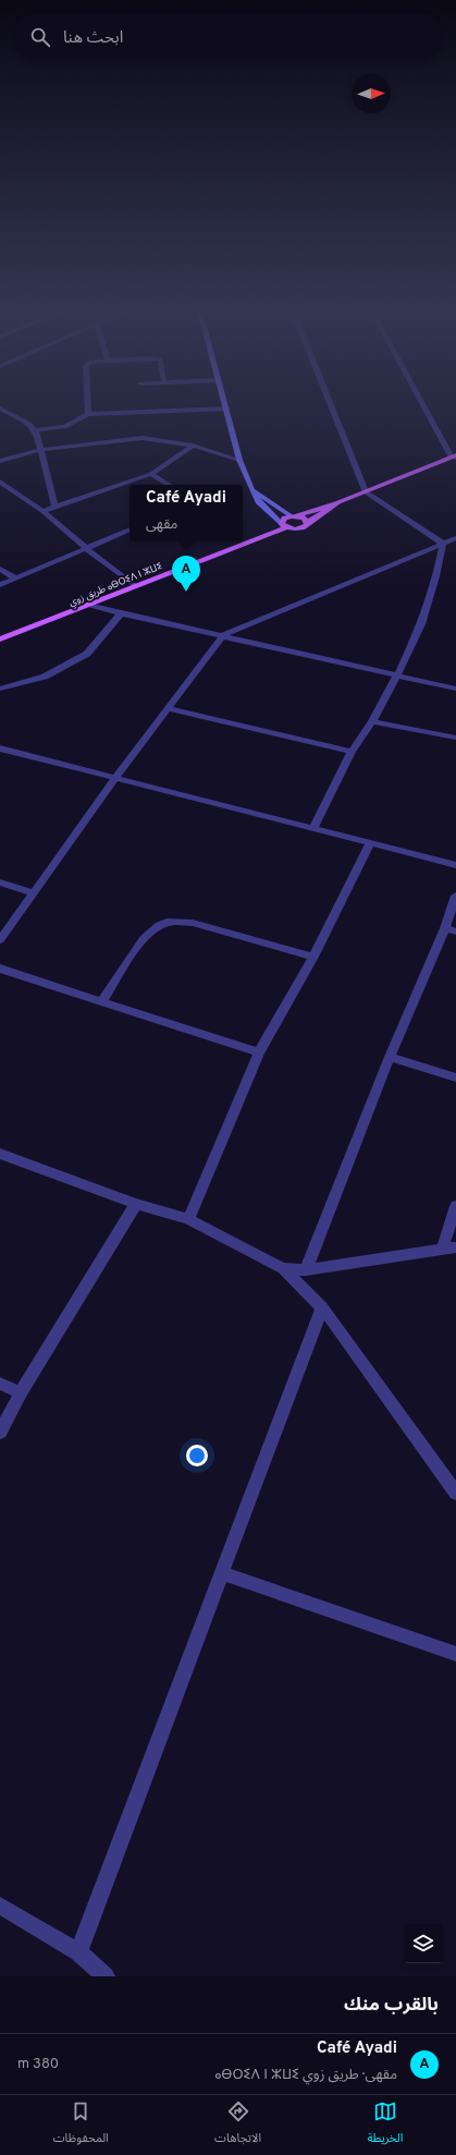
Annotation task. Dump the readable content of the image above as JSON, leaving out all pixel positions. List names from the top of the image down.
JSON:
{
  "streets": {
    "main road": ["طريق زوي ⴰⴱⵔⵉⴷ ⵏ ⵣⵡⵉ"]
  },
  "north": "right",
  "page": {
    "search": "ابحث هنا",
    "popup": ["Café Ayadi", "مقهى"],
    "pins": "A",
    "heading": "بالقرب منك",
    "list": [
      {
        "mark": "A",
        "name": "Café Ayadi",
        "note": "مقهى · طريق زوي ⴰⴱⵔⵉⴷ ⵏ ⵣⵡⵉ",
        "value": "380 m"
      }
    ],
    "nav": ["الخريطة", "الاتجاهات", "المحفوظات"]
  }
}
